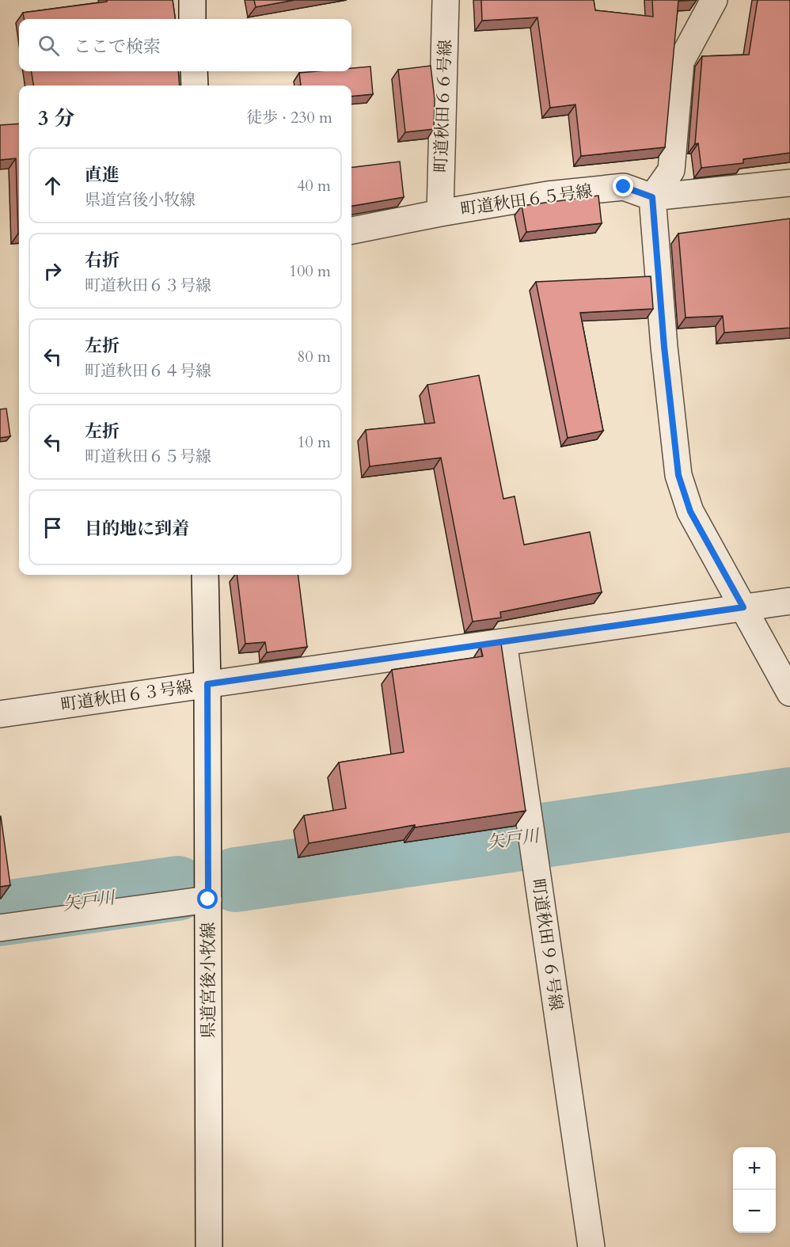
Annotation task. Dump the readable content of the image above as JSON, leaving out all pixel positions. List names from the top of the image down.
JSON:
{
  "streets": {
    "street": [
      "町道秋田６６号線",
      "町道秋田６５号線",
      "町道秋田６３号線",
      "町道秋田９６号線",
      "県道宮後小牧線"
    ]
  },
  "crossings": [
    ["町道秋田６６号線", "町道秋田６５号線"],
    ["町道秋田６３号線", "町道秋田９６号線"],
    ["町道秋田６３号線", "県道宮後小牧線"]
  ],
  "water": ["矢戸川"],
  "page": {
    "search": "ここで検索",
    "heading": ["3 分", "徒歩 · 230 m"],
    "list": [
      ["直進", "県道宮後小牧線", "40 m"],
      ["右折", "町道秋田６３号線", "100 m"],
      ["左折", "町道秋田６４号線", "80 m"],
      ["左折", "町道秋田６５号線", "10 m"],
      "目的地に到着"
    ],
    "map_buttons": ["+", "−"]
  }
}
